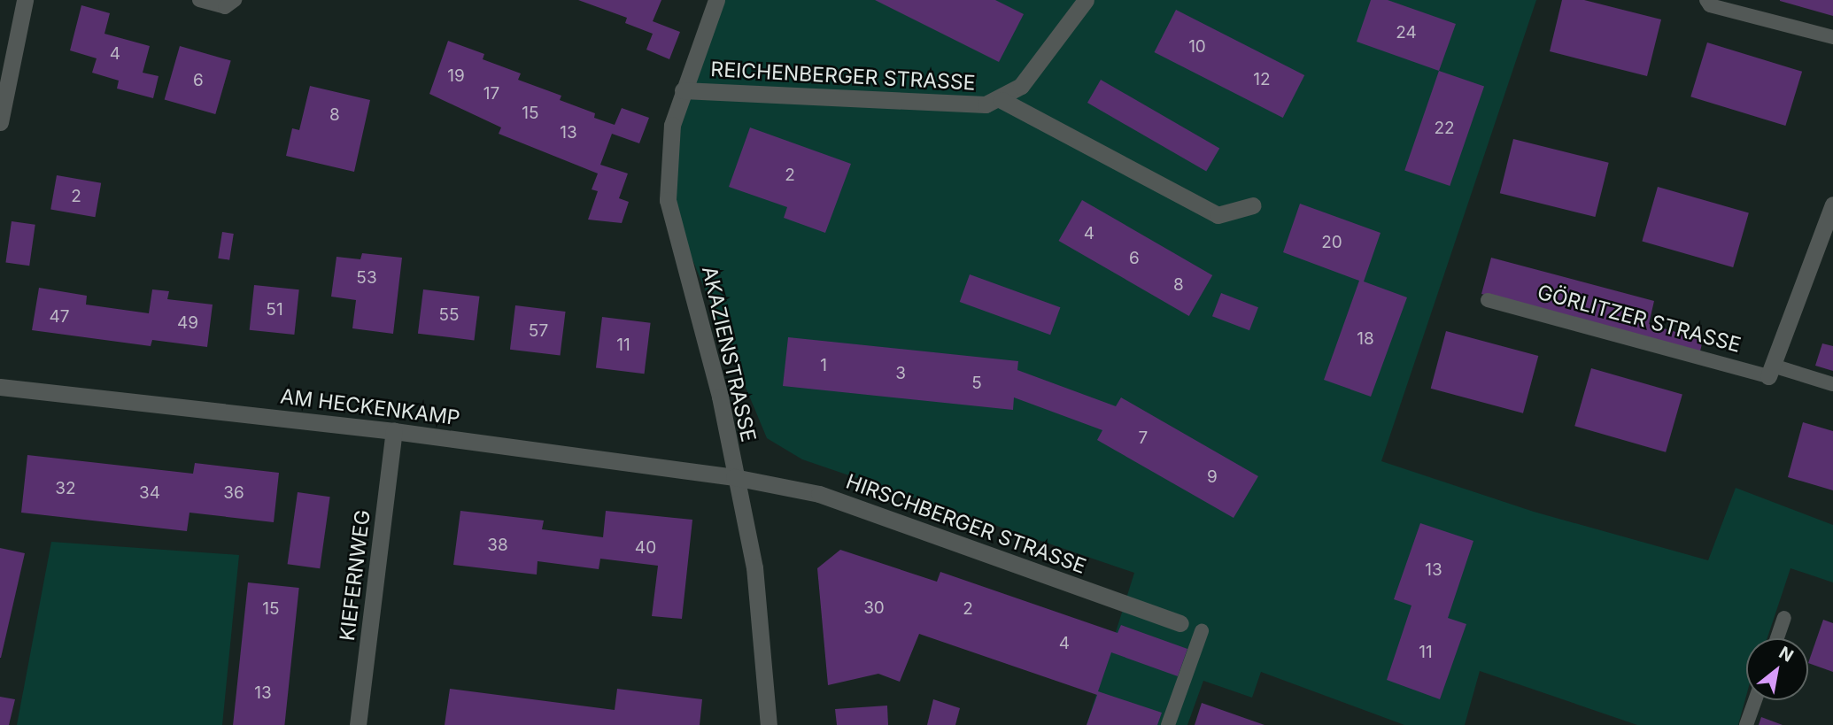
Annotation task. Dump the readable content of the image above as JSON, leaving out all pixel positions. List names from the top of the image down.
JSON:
{
  "streets": {
    "street": [
      "REICHENBERGER STRASSE",
      "AKAZIENSTRASSE",
      "AM HECKENKAMP",
      "HIRSCHBERGER STRASSE",
      "KIEFERNWEG"
    ],
    "lane": ["GÖRLITZER STRASSE"]
  },
  "crossings": [
    ["REICHENBERGER STRASSE", "AKAZIENSTRASSE"],
    ["AKAZIENSTRASSE", "AM HECKENKAMP"],
    ["AKAZIENSTRASSE", "HIRSCHBERGER STRASSE"],
    ["AM HECKENKAMP", "HIRSCHBERGER STRASSE"],
    ["AM HECKENKAMP", "KIEFERNWEG"]
  ],
  "house_numbers": [
    "24",
    "10",
    "4",
    "19",
    "12",
    "6",
    "17",
    "15",
    "8",
    "22",
    "13",
    "2",
    "2",
    "4",
    "20",
    "6",
    "53",
    "8",
    "51",
    "55",
    "47",
    "49",
    "57",
    "18",
    "11",
    "1",
    "3",
    "5",
    "7",
    "9",
    "32",
    "34",
    "36",
    "38",
    "40",
    "13",
    "30",
    "15",
    "2",
    "4",
    "11",
    "13"
  ],
  "north": "top right"
}
